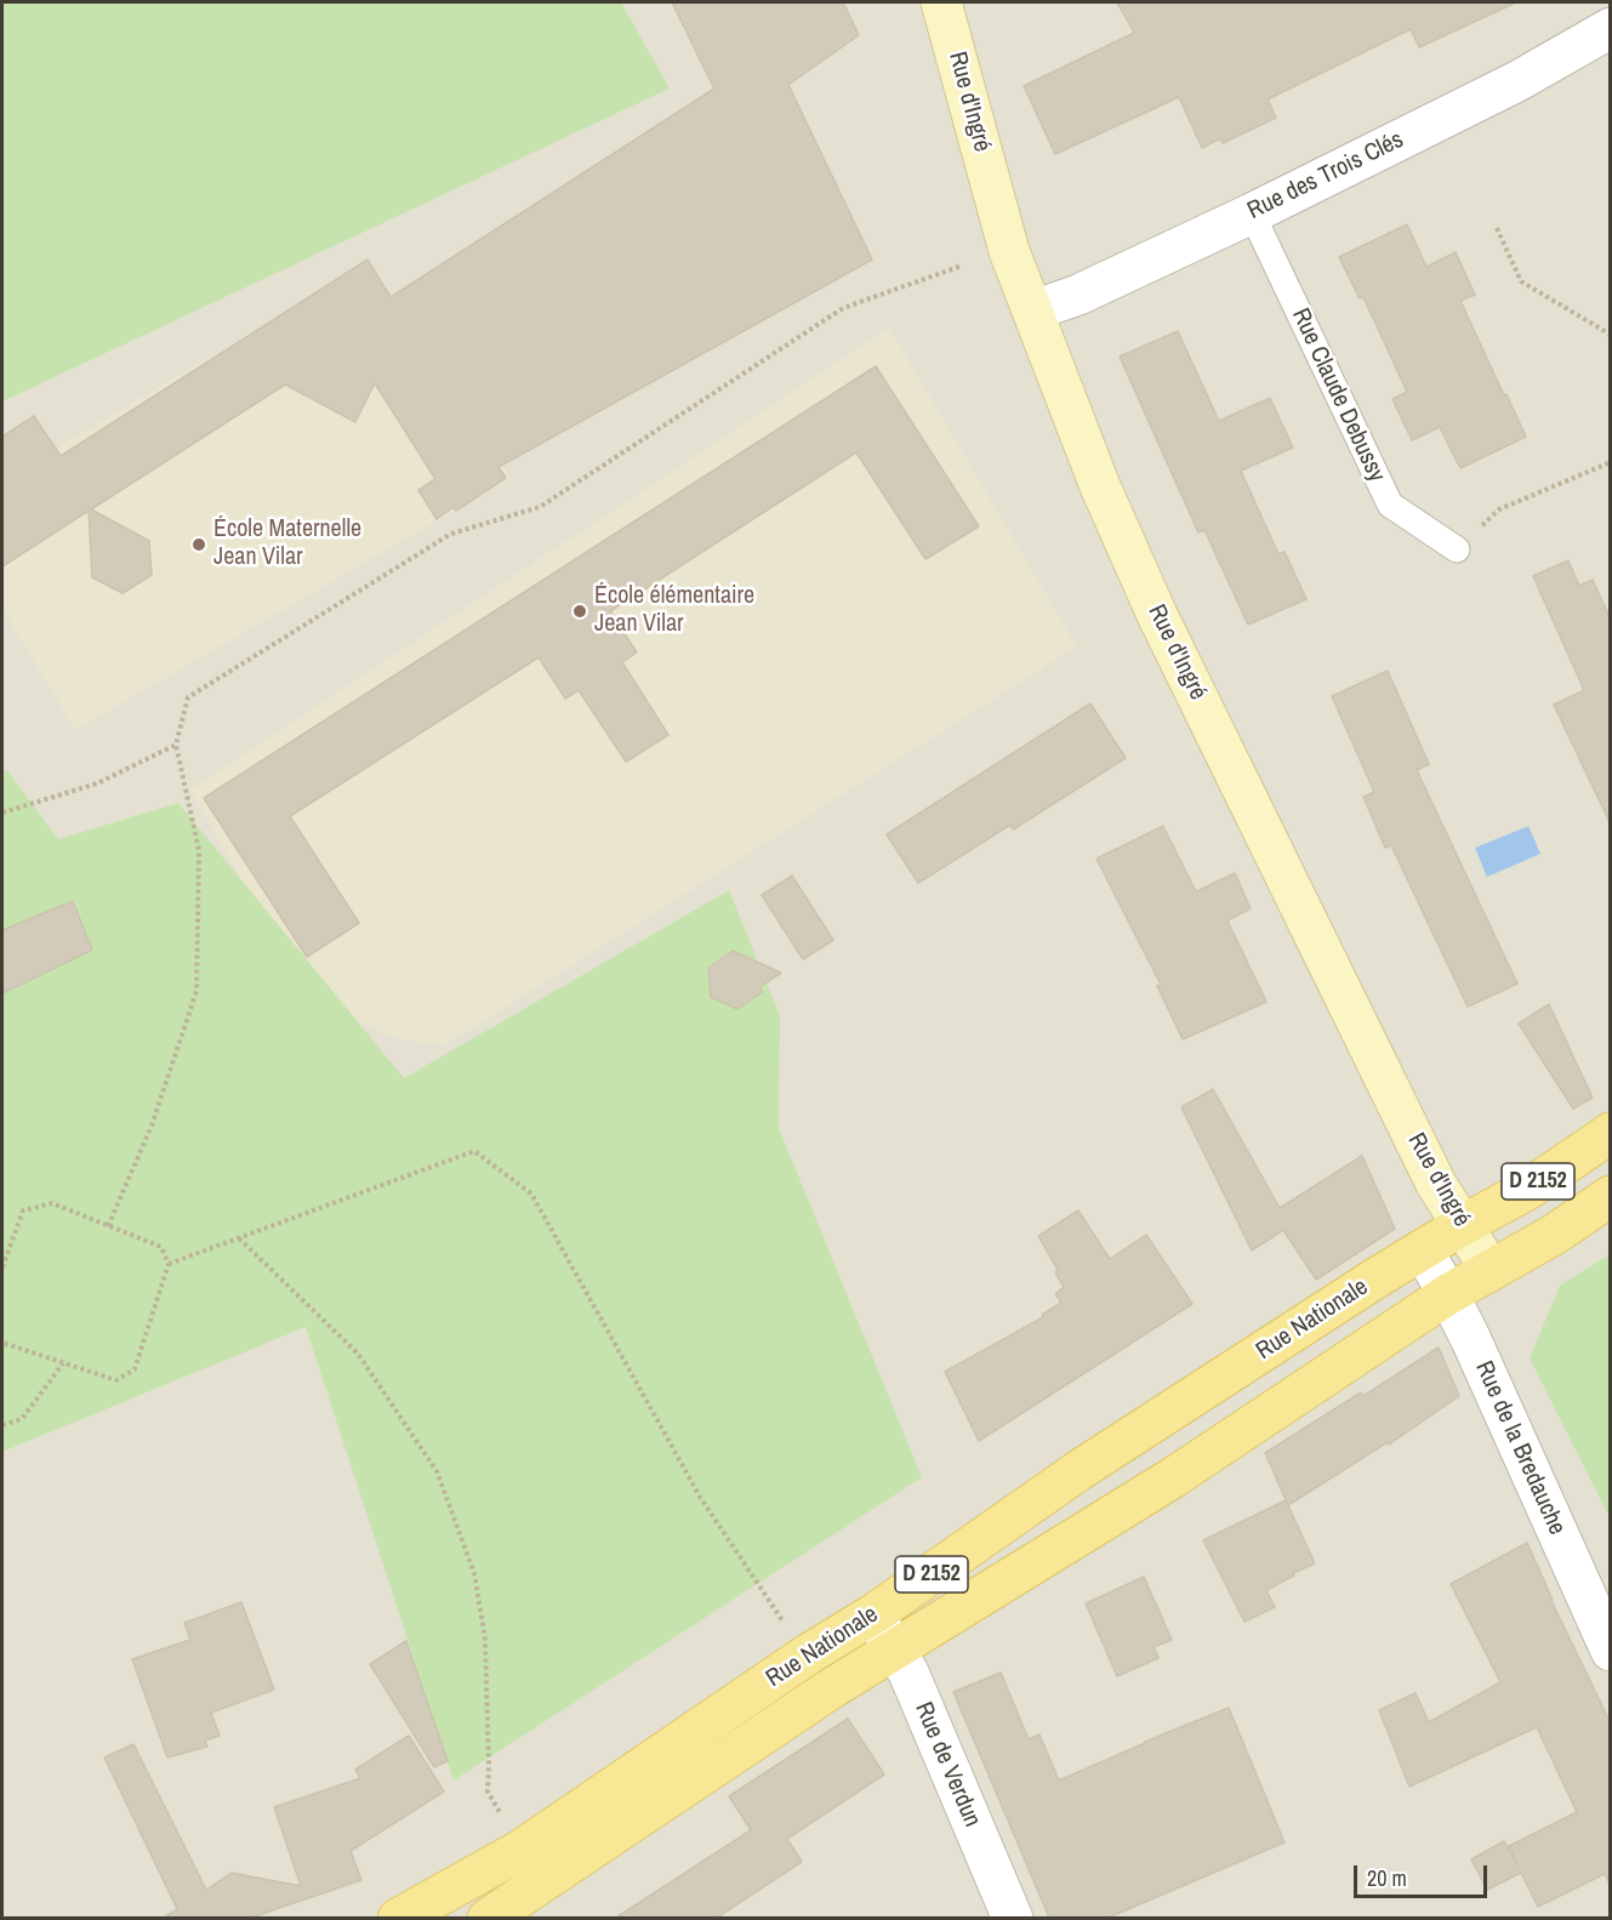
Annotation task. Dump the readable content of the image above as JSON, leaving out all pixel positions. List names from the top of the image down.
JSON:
{
  "streets": {
    "main road": ["D 2152", "Rue Nationale"],
    "street": [
      "Rue d'Ingré",
      "Rue des Trois Clés",
      "Rue de la Bredauche",
      "Rue de Verdun"
    ],
    "lane": ["Rue Claude Debussy"]
  },
  "crossings": [
    ["Rue d'Ingré", "Rue des Trois Clés"],
    ["Rue d'Ingré", "D 2152"],
    ["Rue d'Ingré", "Rue Nationale"],
    ["Rue des Trois Clés", "Rue Claude Debussy"],
    ["D 2152", "Rue Nationale"],
    ["Rue Nationale", "Rue de la Bredauche"],
    ["Rue Nationale", "Rue de Verdun"]
  ],
  "places": ["École Maternelle Jean Vilar", "École élémentaire Jean Vilar"],
  "scale_bar": "20 m"
}
